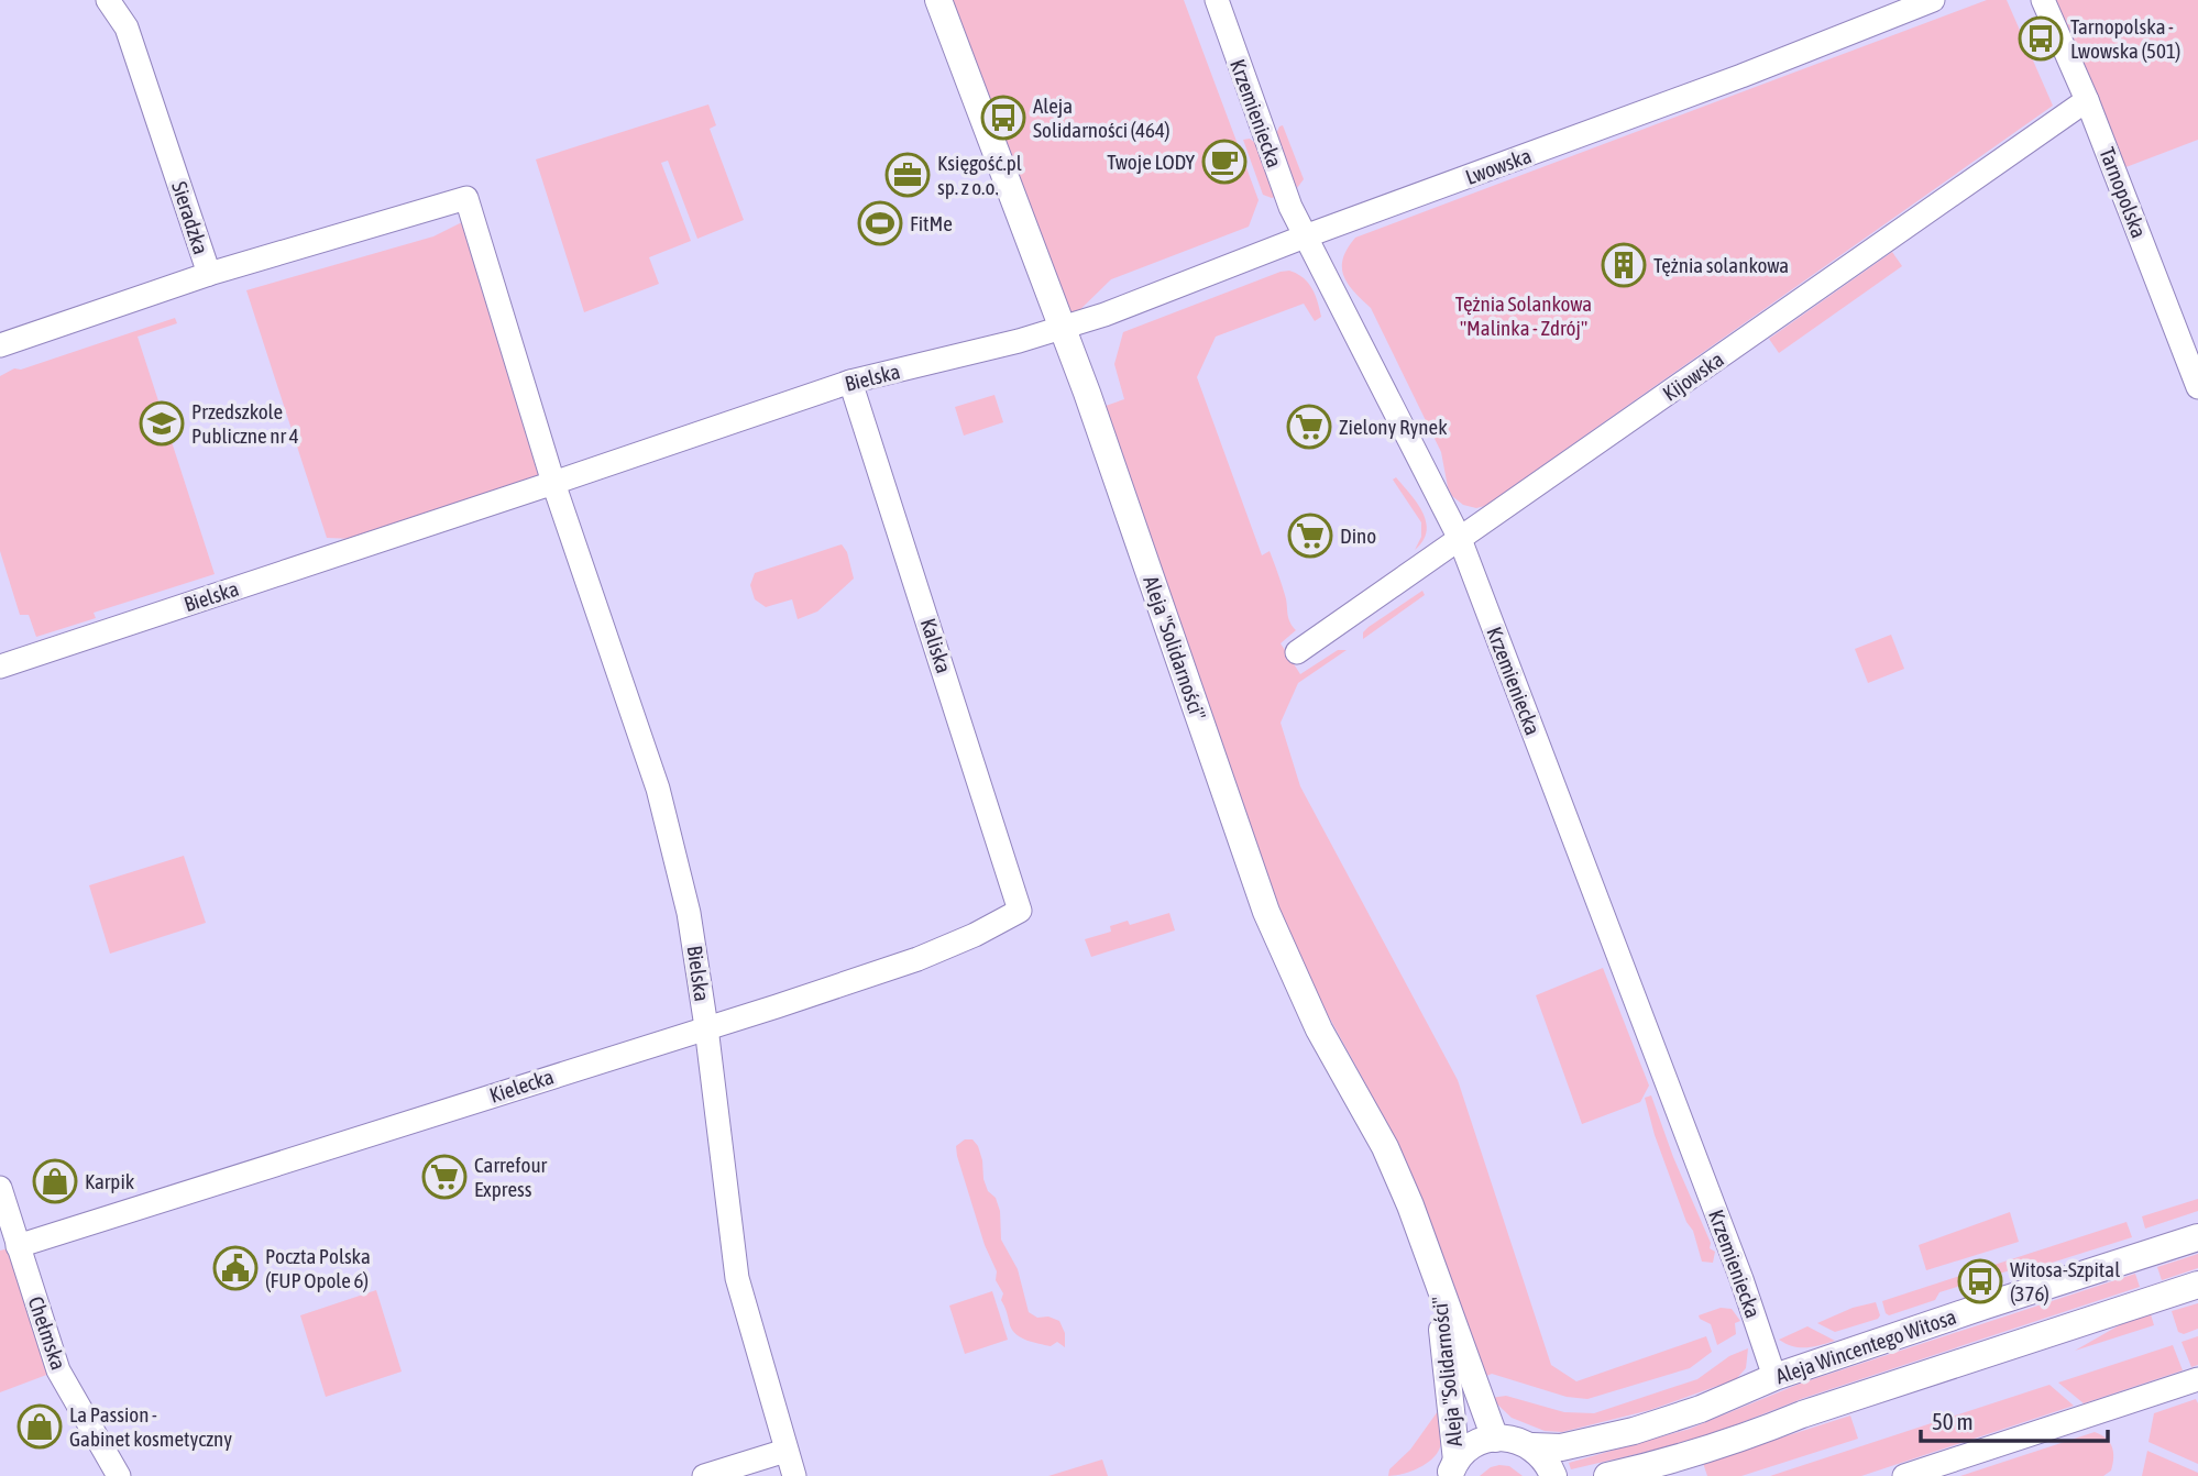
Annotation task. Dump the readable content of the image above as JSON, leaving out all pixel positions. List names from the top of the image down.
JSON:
{
  "streets": {
    "street": [
      "Krzemieniecka",
      "Lwowska",
      "Tarnopolska",
      "Sieradzka",
      "Kijowska",
      "Bielska",
      "Kaliska",
      "Aleja \"Solidarności\"",
      "Kielecka",
      "Chełmska",
      "Aleja Wincentego Witosa"
    ]
  },
  "crossings": [
    ["Krzemieniecka", "Lwowska"],
    ["Krzemieniecka", "Kijowska"],
    ["Krzemieniecka", "Aleja Wincentego Witosa"],
    ["Lwowska", "Bielska"],
    ["Lwowska", "Aleja \"Solidarności\""],
    ["Tarnopolska", "Kijowska"],
    ["Bielska", "Kaliska"],
    ["Bielska", "Aleja \"Solidarności\""],
    ["Bielska", "Kielecka"],
    ["Kaliska", "Kielecka"],
    ["Aleja \"Solidarności\"", "Aleja Wincentego Witosa"],
    ["Kielecka", "Chełmska"]
  ],
  "parks": ["Tężnia Solankowa \"Malinka - Zdrój\""],
  "places": {
    "bus stop": ["Tarnopolska - Lwowska (501)", "Aleja Solidarności (464)", "Witosa-Szpital (376)"],
    "cafe": ["Twoje LODY"],
    "office": ["Księgość.pl sp. z o.o."],
    "sports": ["FitMe"],
    "building": ["Tężnia solankowa"],
    "school or university": ["Przedszkole Publiczne nr 4"],
    "supermarket": ["Zielony Rynek", "Dino", "Carrefour Express"],
    "shop": ["Karpik", "La Passion - Gabinet kosmetyczny"],
    "public building": ["Poczta Polska (FUP Opole 6)"]
  },
  "scale_bar": "50 m"
}
